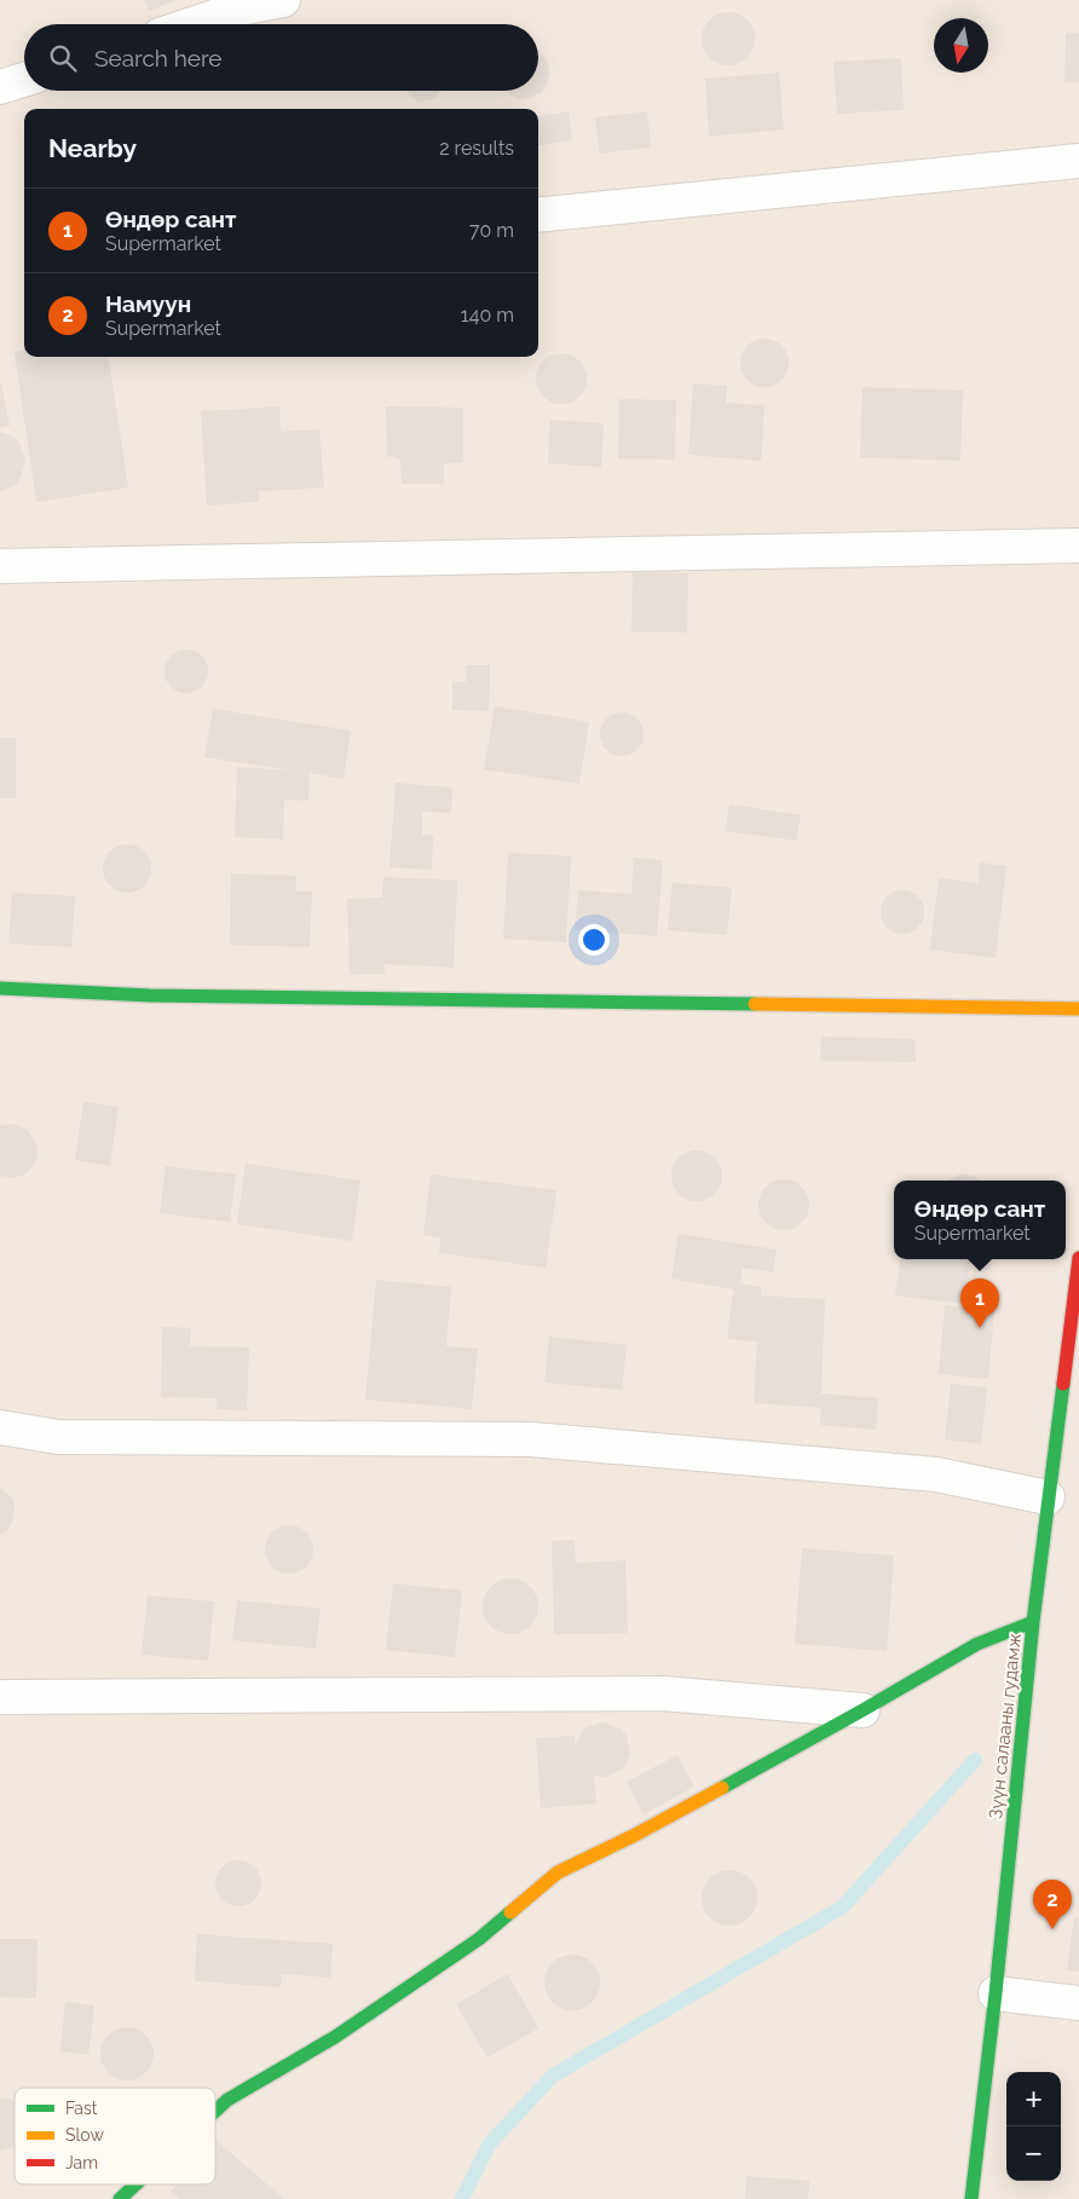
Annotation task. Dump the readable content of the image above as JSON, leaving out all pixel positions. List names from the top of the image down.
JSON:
{
  "streets": {
    "street": ["Зүүн салааны гудамж"]
  },
  "legend": ["Fast", "Slow", "Jam"],
  "north": "bottom",
  "page": {
    "search": "Search here",
    "heading": ["Nearby", "2 results"],
    "list": [
      {
        "mark": "1",
        "name": "Өндөр сант",
        "note": "Supermarket",
        "value": "70 m"
      },
      {
        "mark": "2",
        "name": "Намуун",
        "note": "Supermarket",
        "value": "140 m"
      }
    ],
    "popup": ["Өндөр сант", "Supermarket"],
    "pins": ["1", "2"],
    "map_buttons": ["+", "−"]
  }
}
